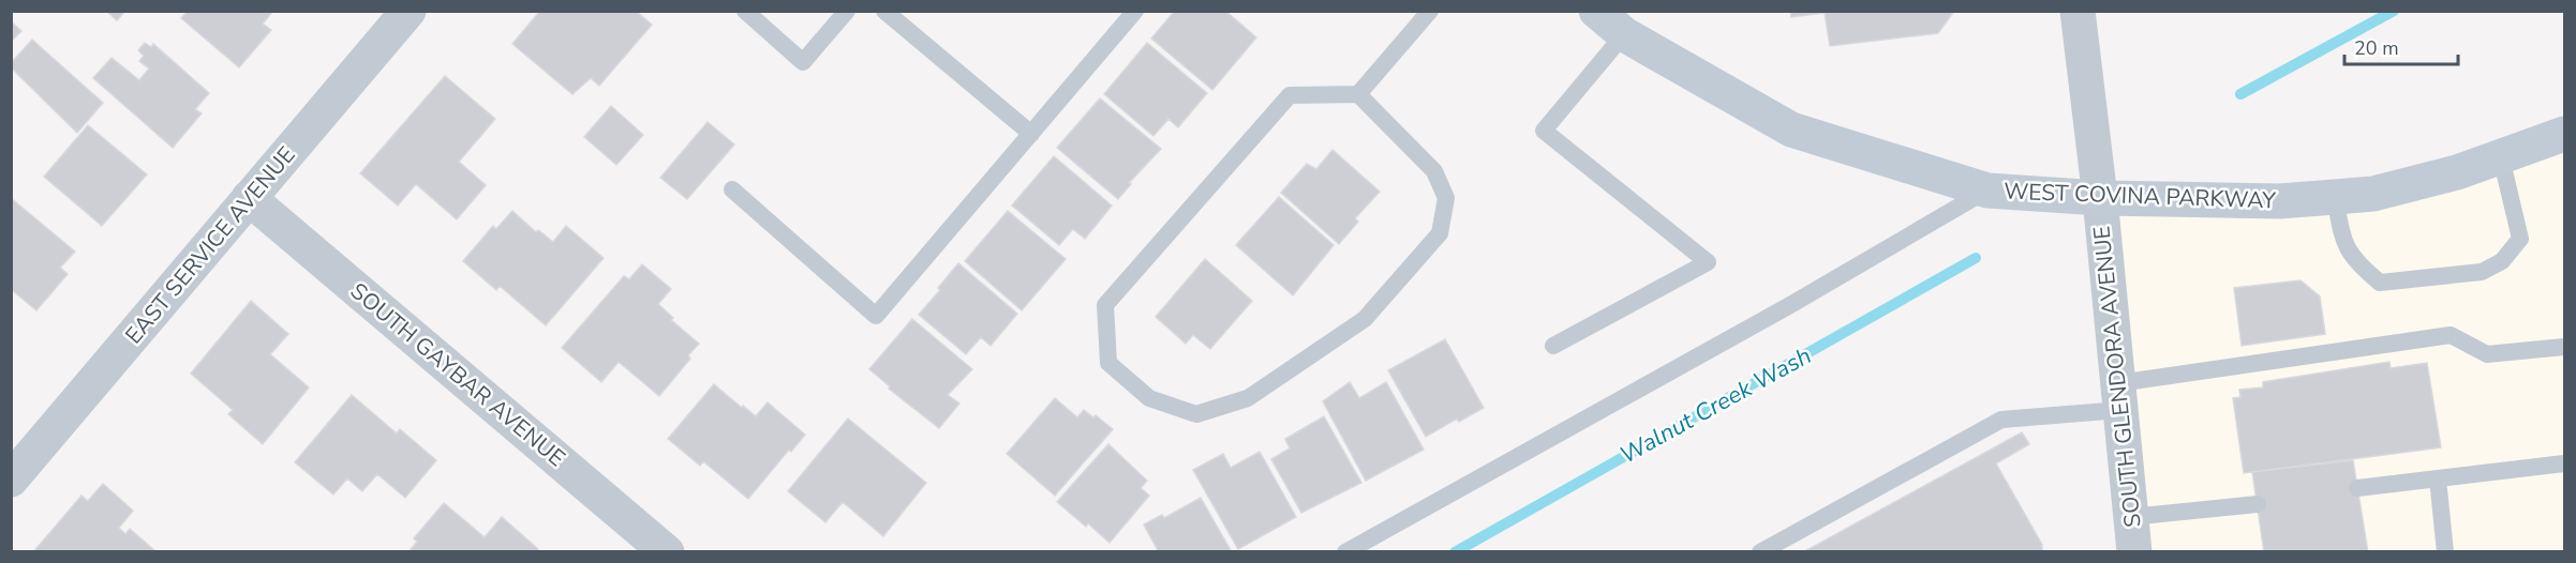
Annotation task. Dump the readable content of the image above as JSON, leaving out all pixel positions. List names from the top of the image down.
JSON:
{
  "streets": {
    "main road": ["WEST COVINA PARKWAY"],
    "street": ["EAST SERVICE AVENUE", "SOUTH GAYBAR AVENUE", "SOUTH GLENDORA AVENUE"]
  },
  "crossings": [
    ["WEST COVINA PARKWAY", "SOUTH GLENDORA AVENUE"],
    ["EAST SERVICE AVENUE", "SOUTH GAYBAR AVENUE"]
  ],
  "water": ["Walnut Creek Wash"],
  "scale_bar": "20 m"
}
